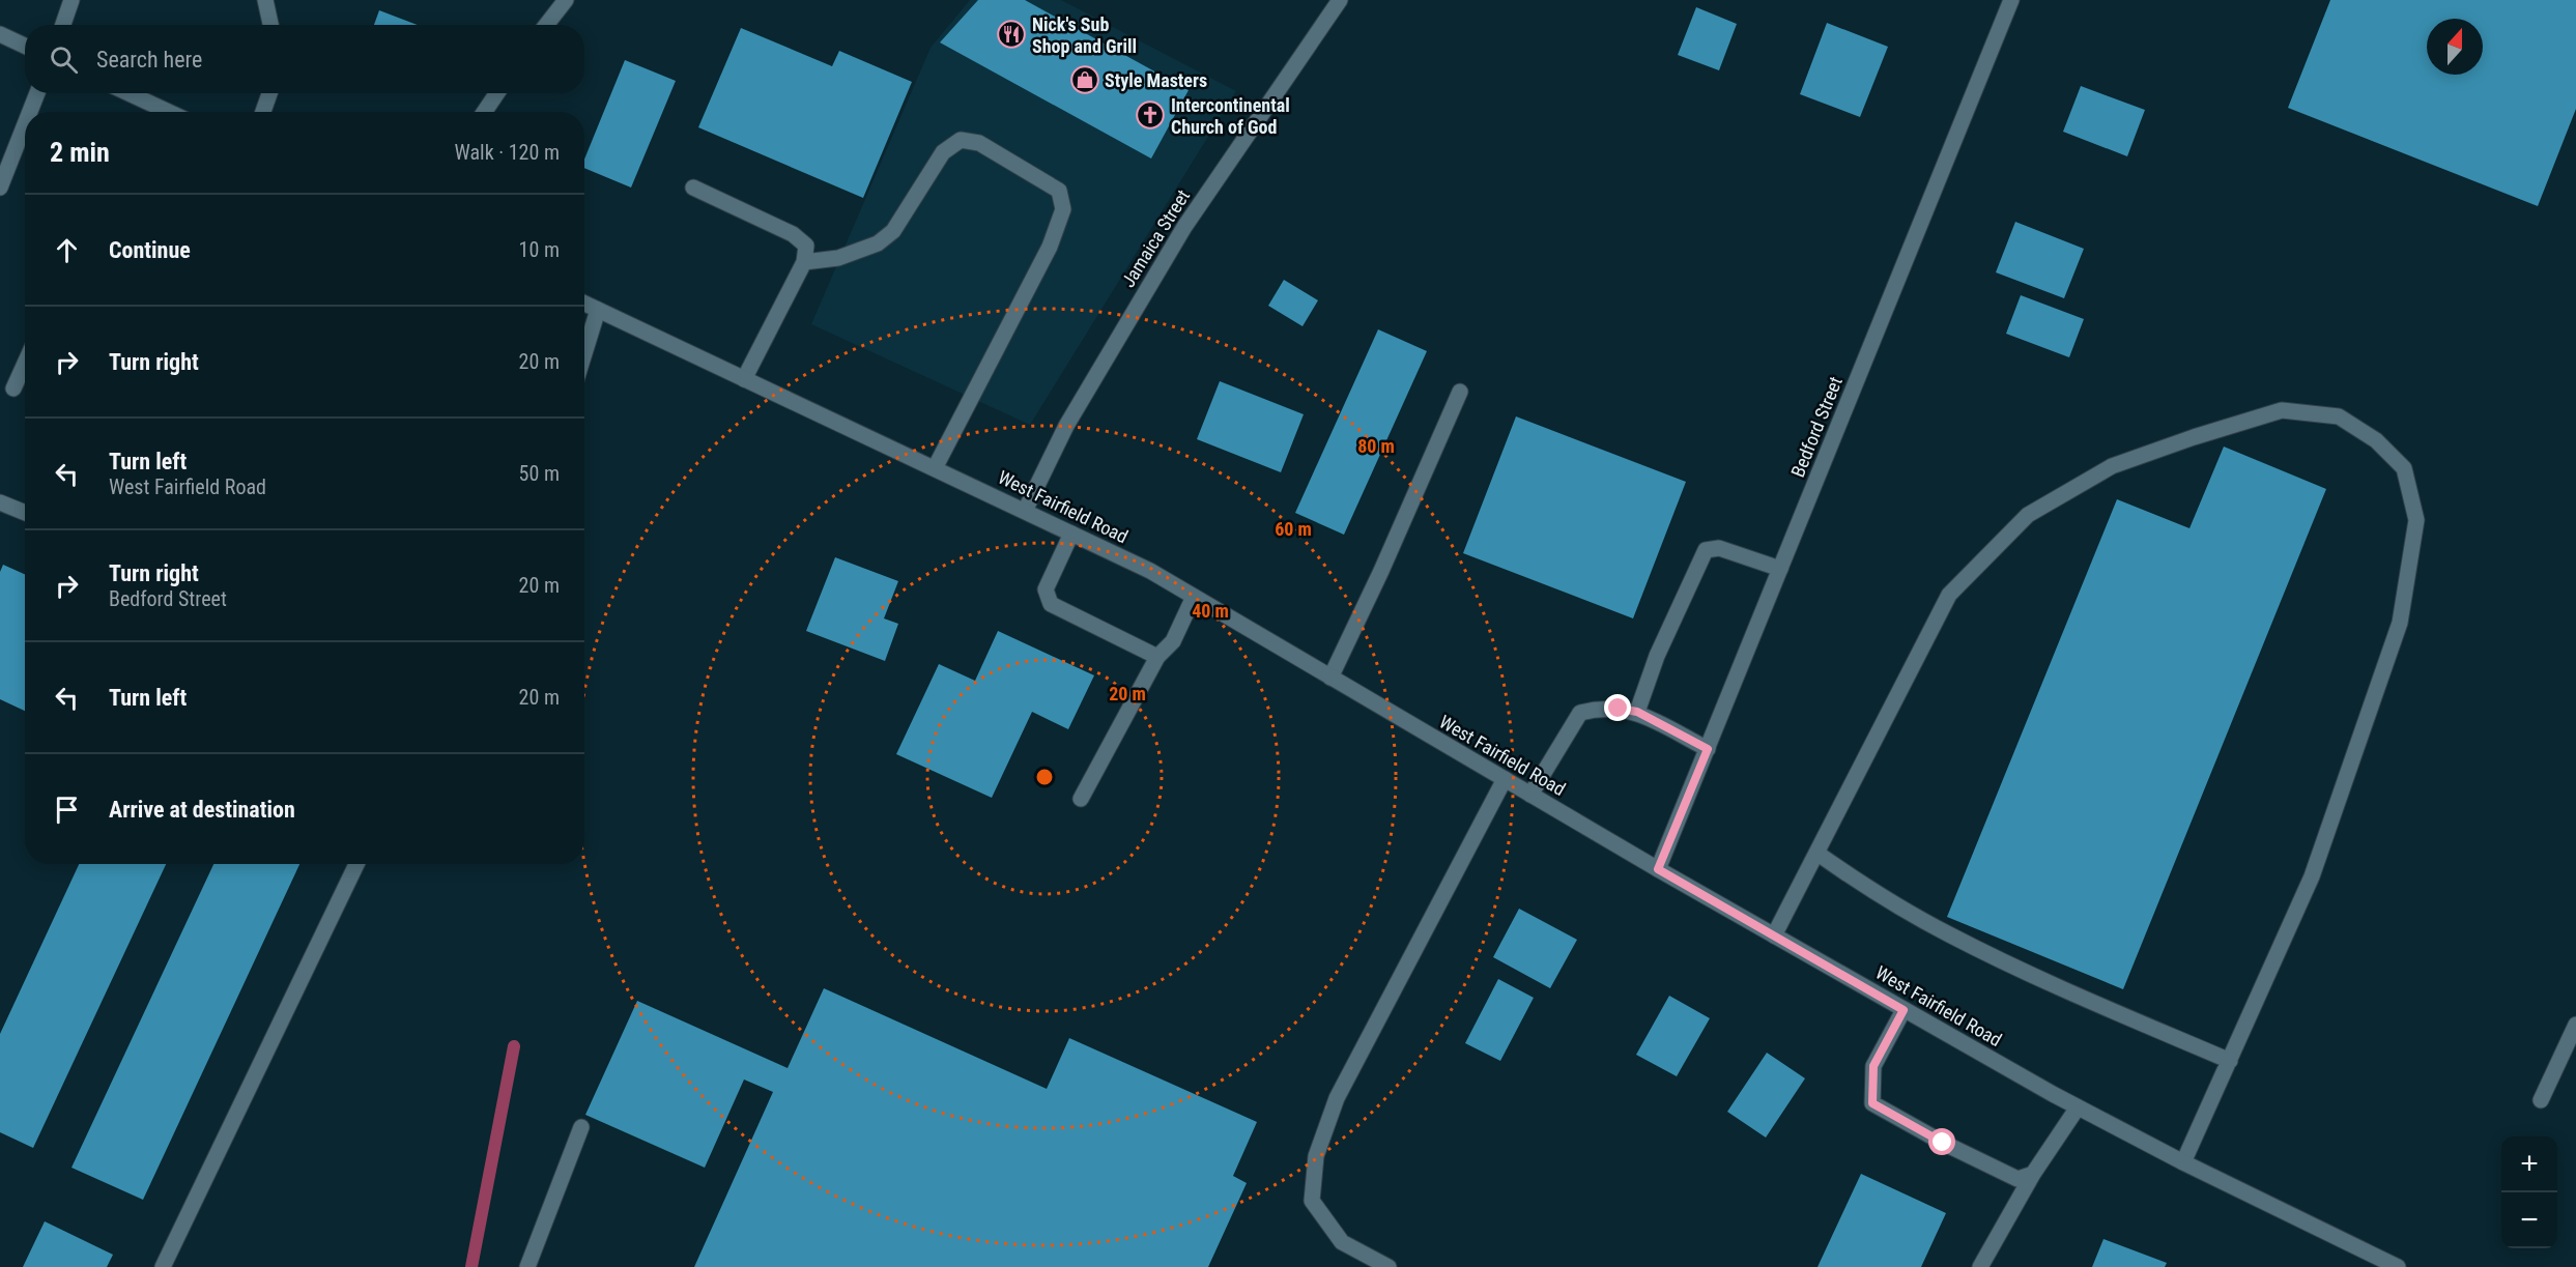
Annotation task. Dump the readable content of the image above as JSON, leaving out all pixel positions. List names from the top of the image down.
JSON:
{
  "streets": {
    "main road": ["Jamaica Street", "Bedford Street", "West Fairfield Road"]
  },
  "crossings": [
    ["Jamaica Street", "West Fairfield Road"],
    ["Bedford Street", "West Fairfield Road"]
  ],
  "places": {
    "restaurant": ["Nick's Sub Shop and Grill"],
    "shop": ["Style Masters"],
    "church": ["Intercontinental Church of God"]
  },
  "north": "top",
  "page": {
    "search": "Search here",
    "heading": ["2 min", "Walk · 120 m"],
    "list": [
      ["Continue", "10 m"],
      ["Turn right", "20 m"],
      ["Turn left", "West Fairfield Road", "50 m"],
      ["Turn right", "Bedford Street", "20 m"],
      ["Turn left", "20 m"],
      "Arrive at destination"
    ],
    "map_buttons": ["+", "−"]
  },
  "rings": [
    "80 m",
    "60 m",
    "40 m",
    "20 m"
  ]
}
